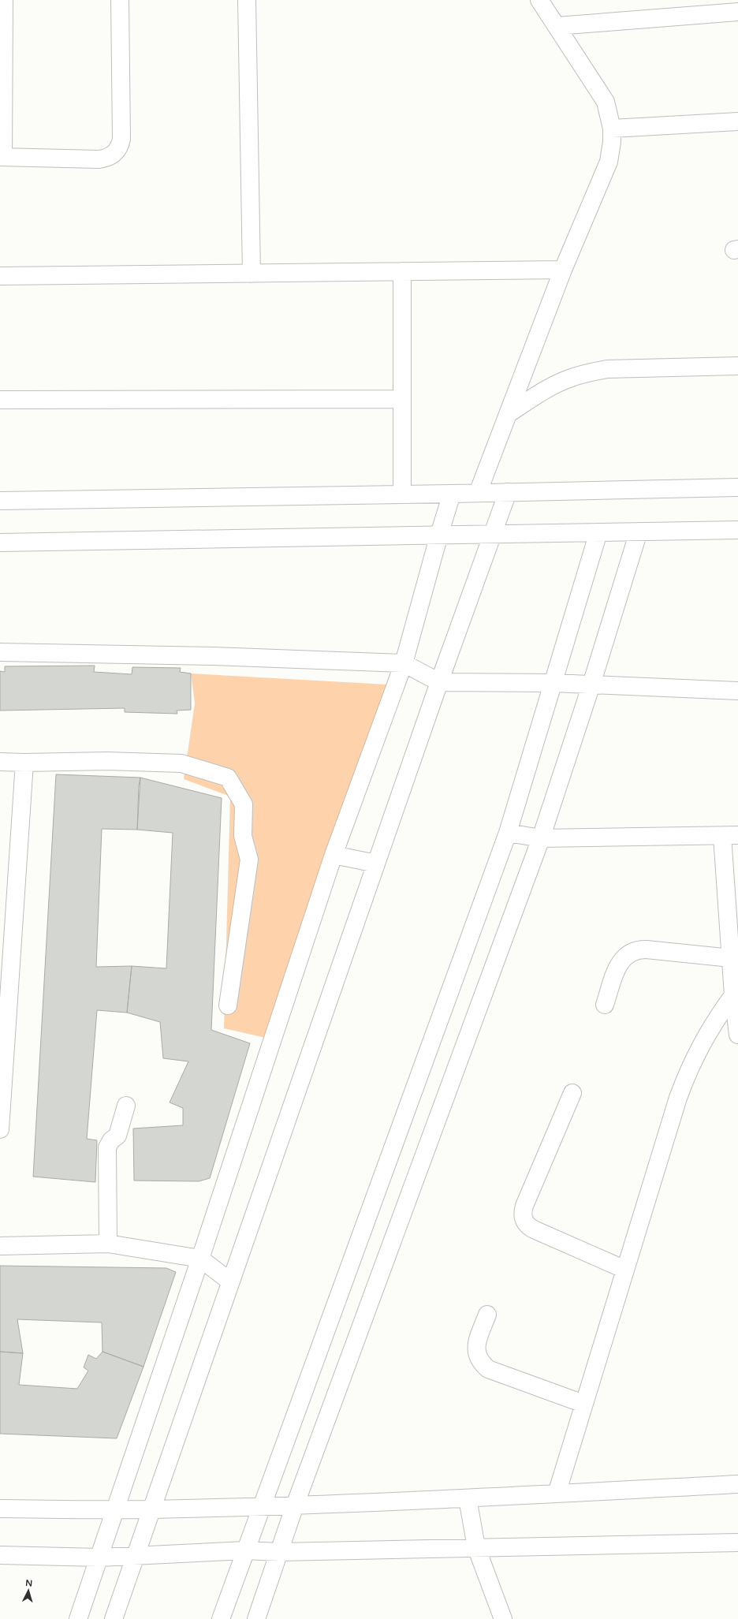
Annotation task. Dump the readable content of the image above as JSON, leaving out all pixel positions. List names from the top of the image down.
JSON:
{
  "north": "top"
}
